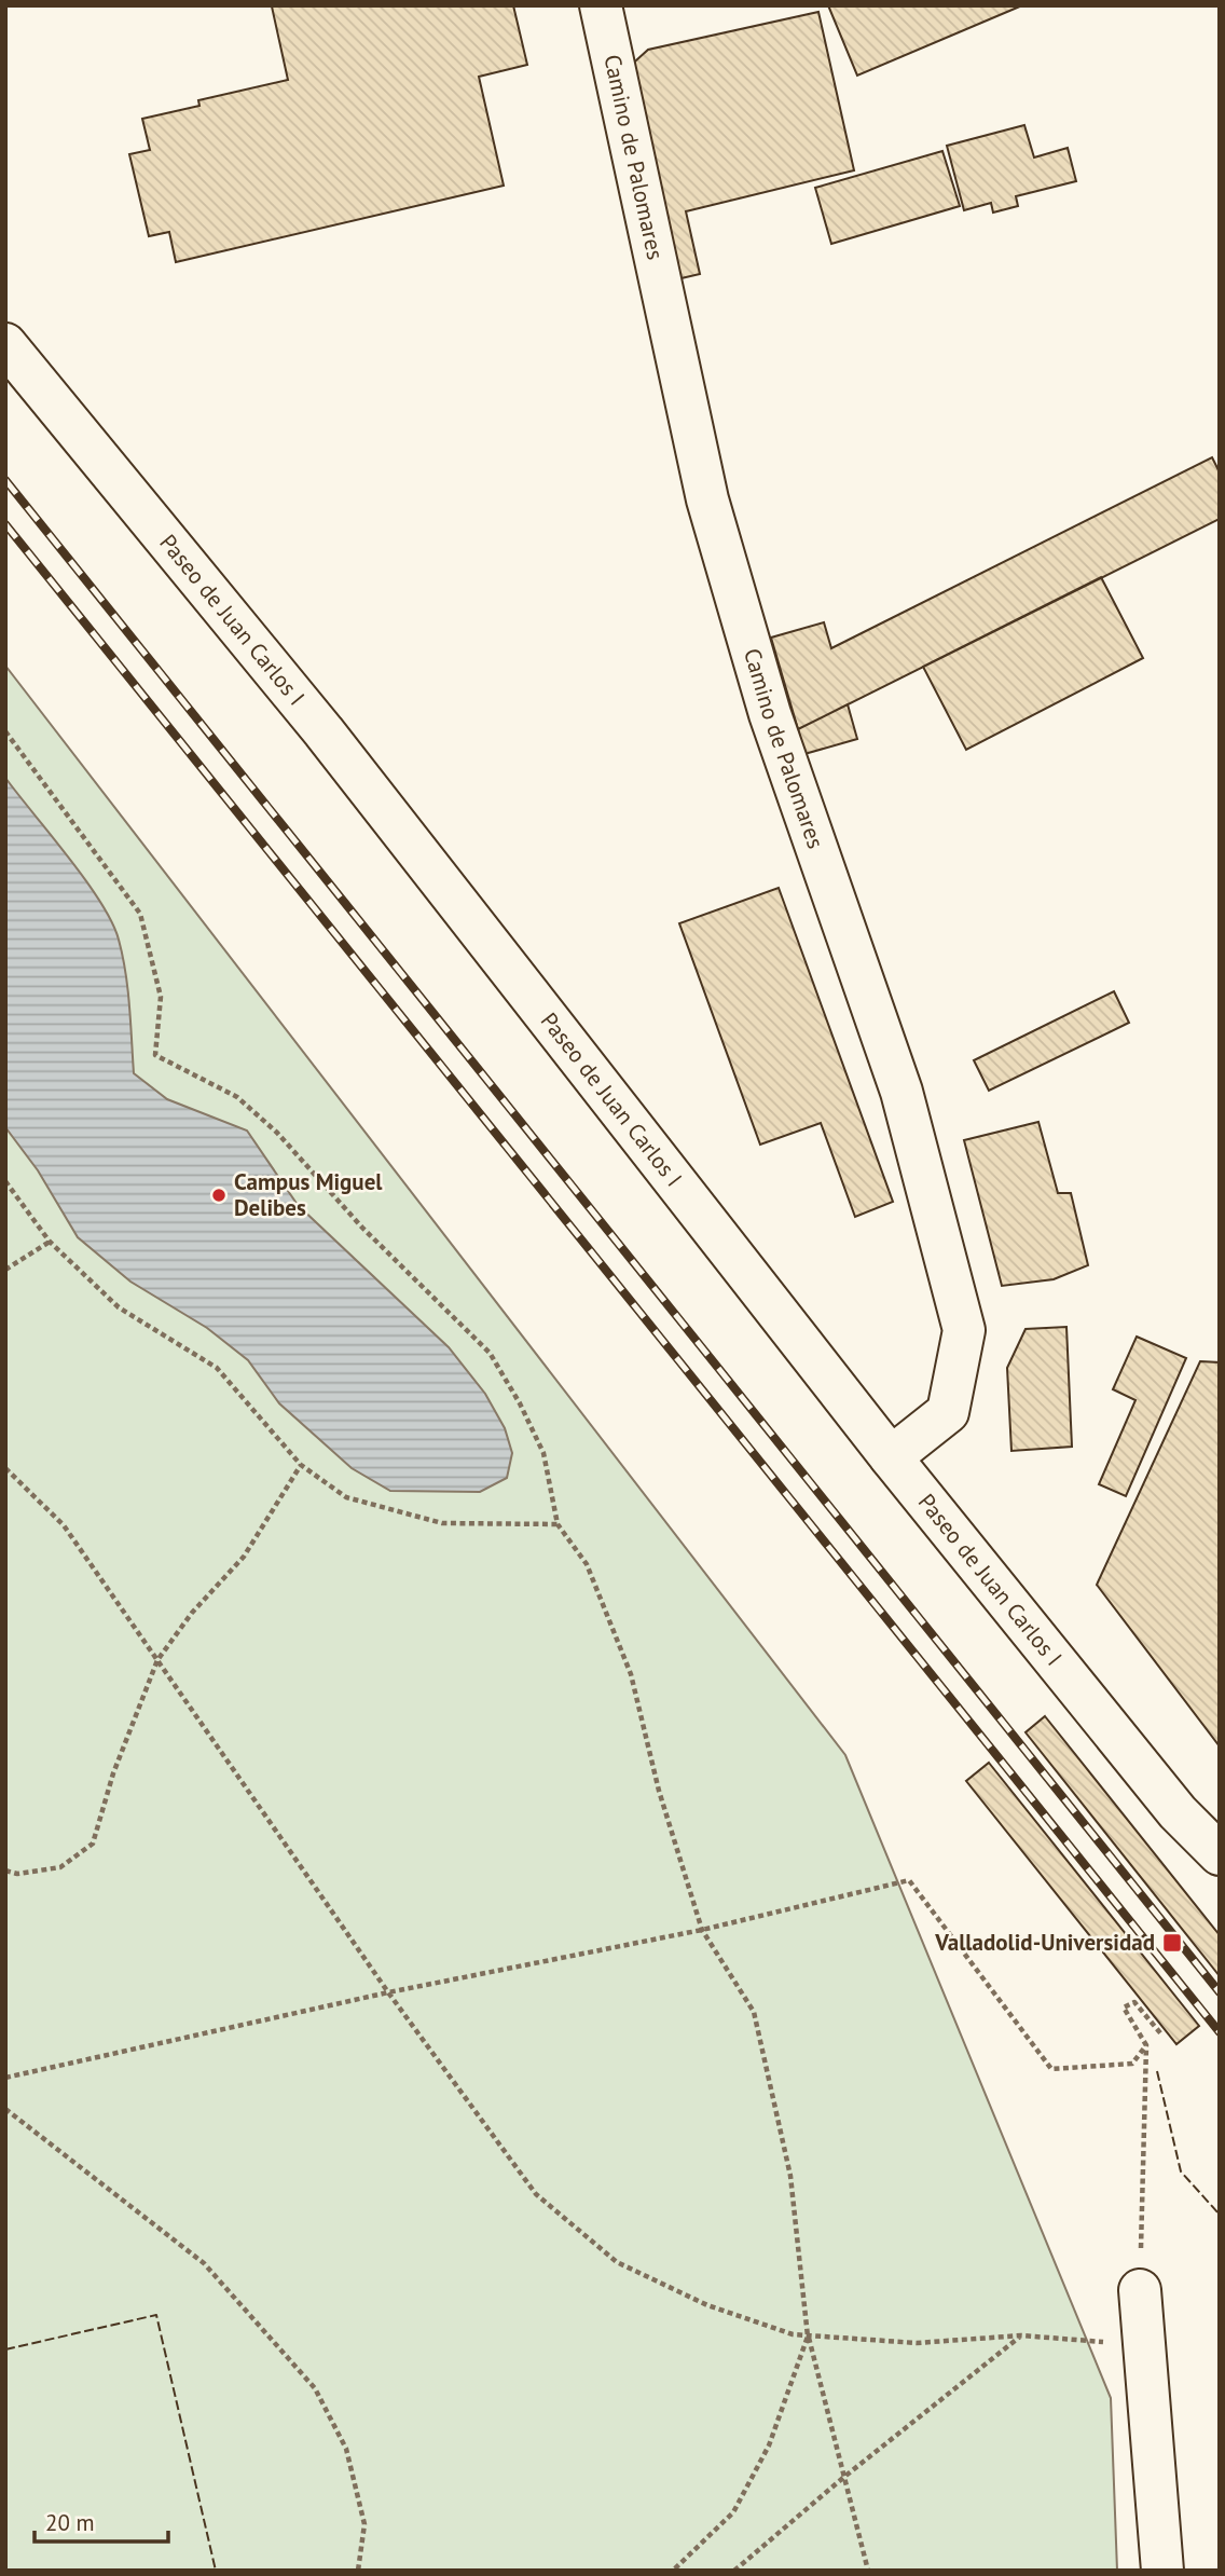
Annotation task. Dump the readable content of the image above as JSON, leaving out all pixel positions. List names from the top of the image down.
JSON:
{
  "streets": {
    "main road": ["Camino de Palomares", "Paseo de Juan Carlos I"]
  },
  "crossings": [
    ["Camino de Palomares", "Paseo de Juan Carlos I"]
  ],
  "places": {
    "other": ["Campus Miguel Delibes"],
    "transit": ["Valladolid-Universidad"]
  },
  "scale_bar": "20 m"
}
